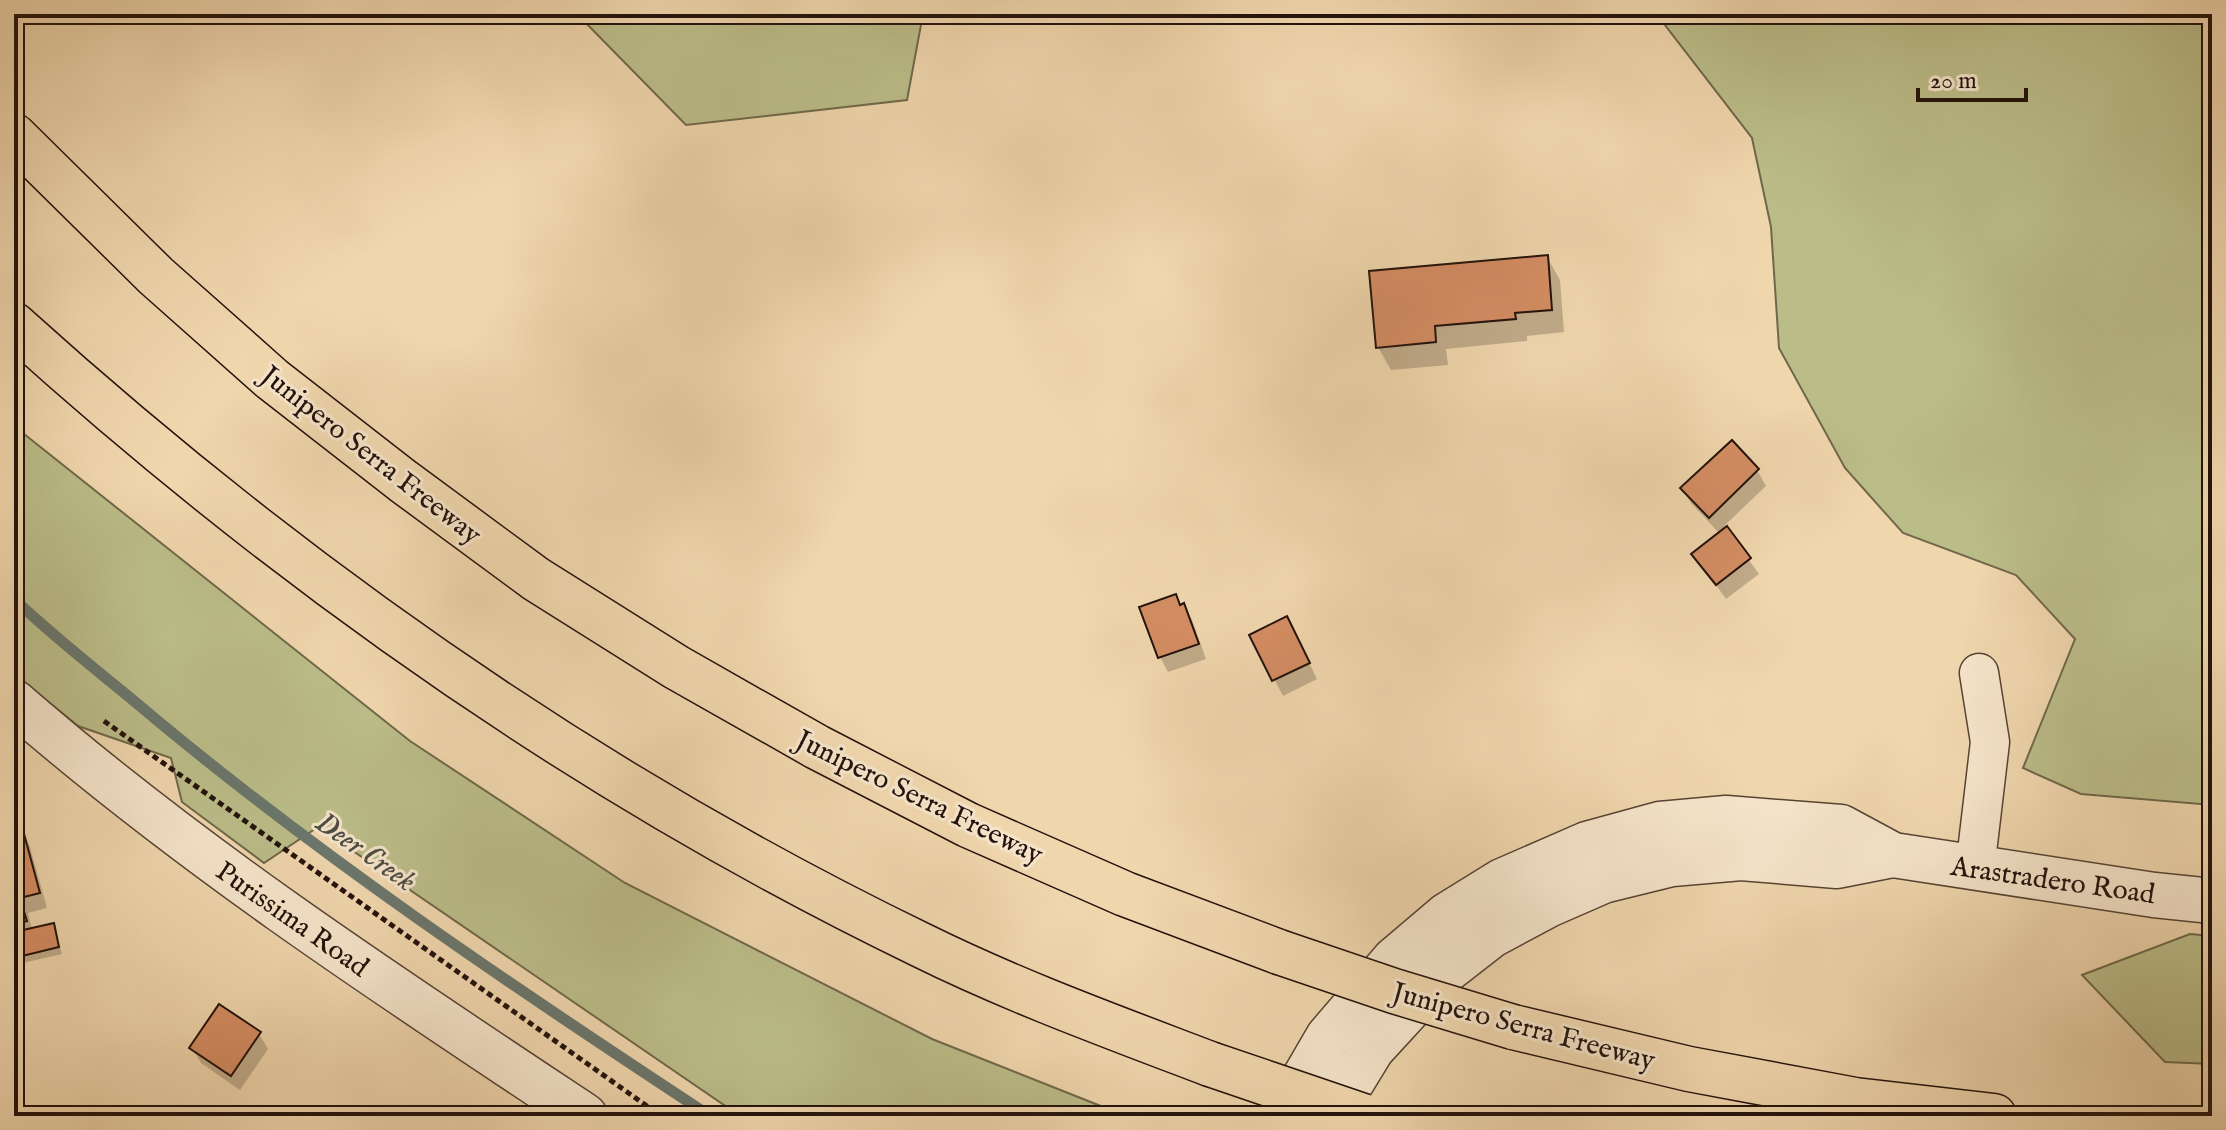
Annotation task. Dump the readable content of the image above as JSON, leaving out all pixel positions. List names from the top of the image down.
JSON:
{
  "streets": {
    "highway": ["Junipero Serra Freeway"],
    "street": ["Arastradero Road", "Purissima Road"]
  },
  "water": ["Deer Creek"],
  "scale_bar": "20 m"
}
